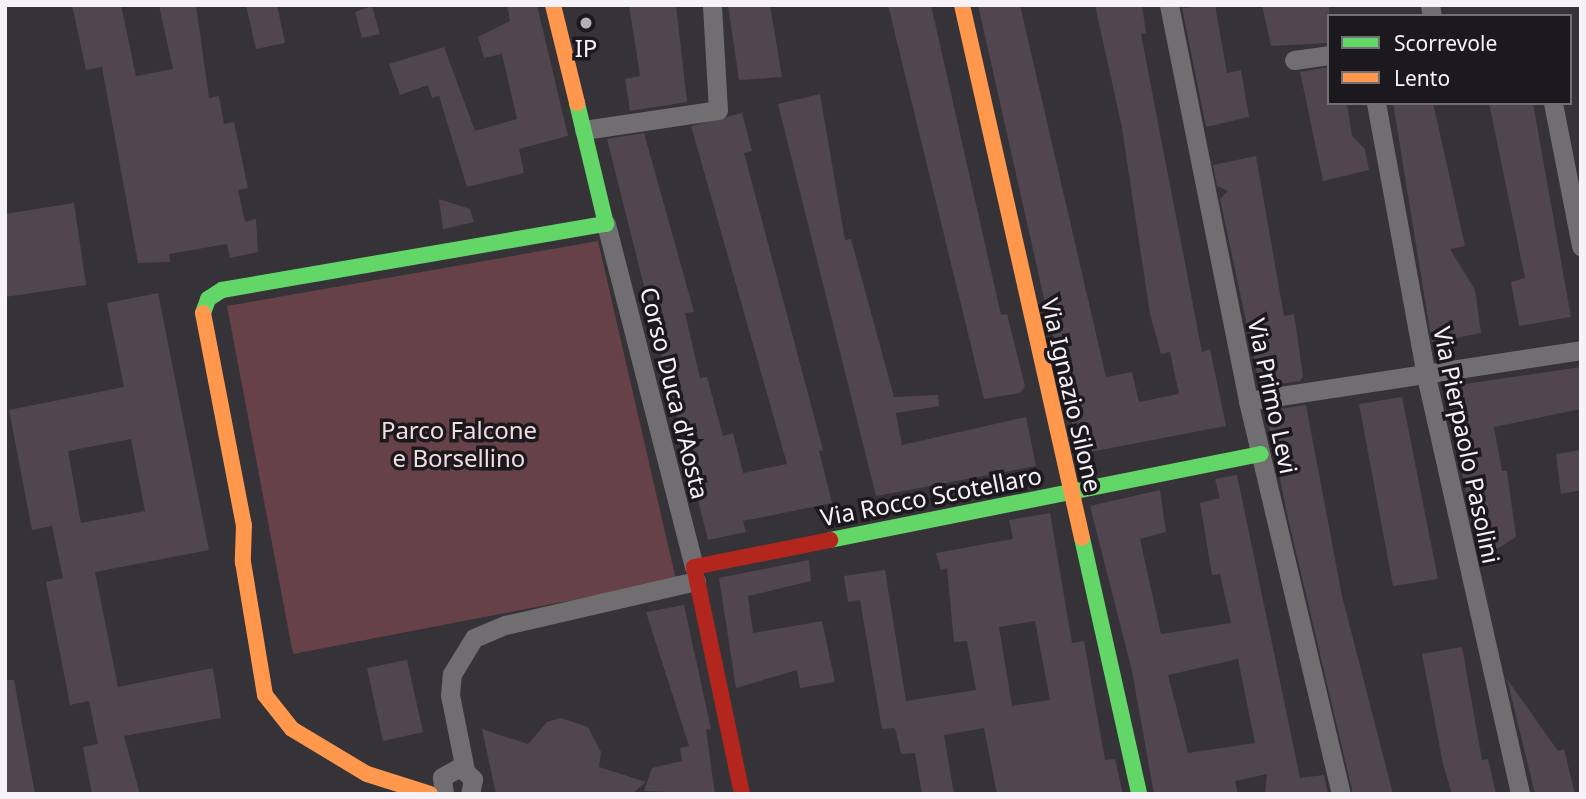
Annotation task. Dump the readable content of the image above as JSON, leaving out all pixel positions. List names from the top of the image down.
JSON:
{
  "streets": {
    "street": [
      "Corso Duca d'Aosta",
      "Via Ignazio Silone",
      "Via Primo Levi",
      "Via Pierpaolo Pasolini",
      "Via Rocco Scotellaro"
    ]
  },
  "crossings": [
    ["Corso Duca d'Aosta", "Via Rocco Scotellaro"],
    ["Via Ignazio Silone", "Via Rocco Scotellaro"],
    ["Via Primo Levi", "Via Rocco Scotellaro"]
  ],
  "parks": ["Parco Falcone e Borsellino"],
  "places": ["IP"],
  "legend": ["Scorrevole", "Lento"]
}
